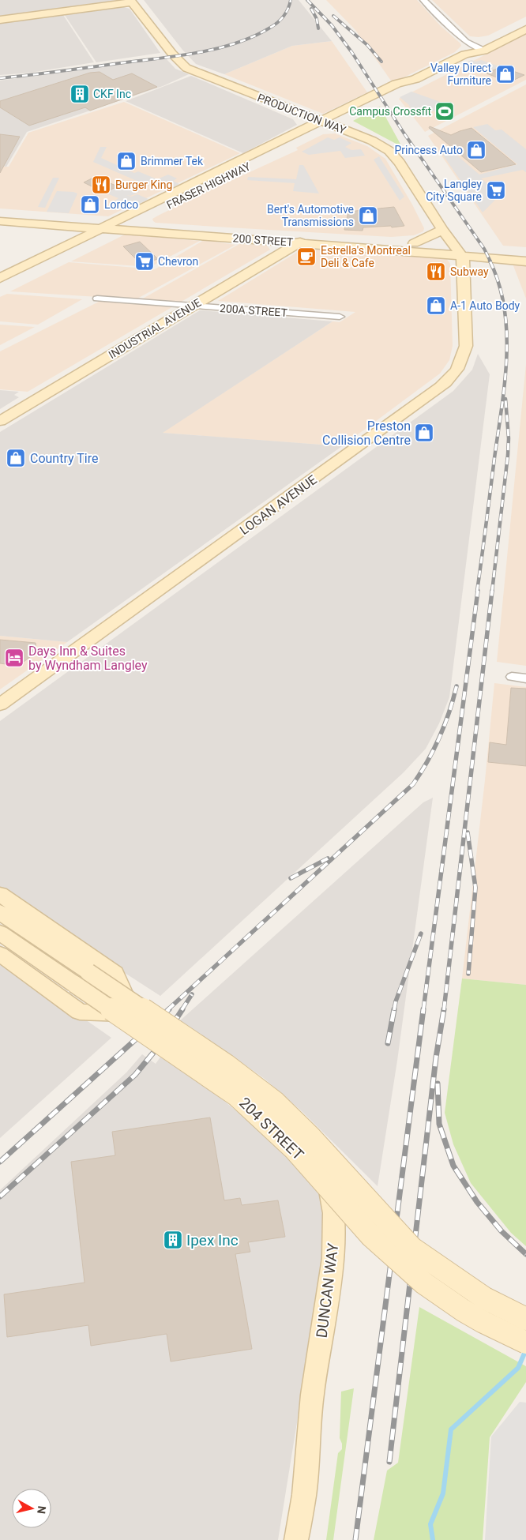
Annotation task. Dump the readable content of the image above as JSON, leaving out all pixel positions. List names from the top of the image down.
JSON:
{
  "streets": {
    "main road": [
      "PRODUCTION WAY",
      "FRASER HIGHWAY",
      "200 STREET",
      "INDUSTRIAL AVENUE",
      "LOGAN AVENUE",
      "204 STREET",
      "DUNCAN WAY"
    ],
    "street": ["200A STREET"]
  },
  "crossings": [
    ["PRODUCTION WAY", "FRASER HIGHWAY"],
    ["PRODUCTION WAY", "200 STREET"],
    ["PRODUCTION WAY", "LOGAN AVENUE"],
    ["FRASER HIGHWAY", "200 STREET"],
    ["200 STREET", "INDUSTRIAL AVENUE"],
    ["200 STREET", "LOGAN AVENUE"],
    ["200A STREET", "INDUSTRIAL AVENUE"]
  ],
  "places": {
    "shop": [
      "Valley Direct Furniture",
      "Princess Auto",
      "Brimmer Tek",
      "Lordco",
      "Bert's Automotive Transmissions",
      "A-1 Auto Body",
      "Preston Collision Centre",
      "Country Tire"
    ],
    "building": ["CKF Inc", "Ipex Inc"],
    "sports": ["Campus Crossfit"],
    "restaurant": ["Burger King", "Subway"],
    "supermarket": ["Langley City Square", "Chevron"],
    "cafe": ["Estrella's Montreal Deli & Cafe"],
    "hotel": ["Days Inn & Suites by Wyndham Langley"]
  },
  "north": "right"
}
